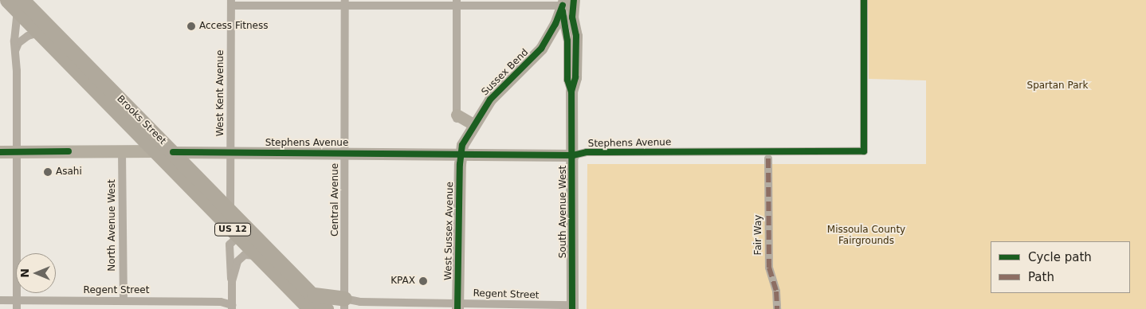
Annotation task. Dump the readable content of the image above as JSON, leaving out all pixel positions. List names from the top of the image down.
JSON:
{
  "streets": {
    "highway": ["Brooks Street", "US 12"],
    "main road": ["Stephens Avenue"],
    "street": [
      "Sussex Bend",
      "West Kent Avenue",
      "Central Avenue",
      "South Avenue West",
      "North Avenue West",
      "West Sussex Avenue",
      "Fair Way",
      "Regent Street"
    ]
  },
  "crossings": [
    ["Sussex Bend", "Stephens Avenue"],
    ["Sussex Bend", "South Avenue West"],
    ["Sussex Bend", "West Sussex Avenue"],
    ["West Kent Avenue", "Brooks Street"],
    ["West Kent Avenue", "Stephens Avenue"],
    ["Brooks Street", "Stephens Avenue"],
    ["Stephens Avenue", "Central Avenue"],
    ["Stephens Avenue", "South Avenue West"],
    ["Stephens Avenue", "North Avenue West"],
    ["Stephens Avenue", "West Sussex Avenue"],
    ["Central Avenue", "Regent Street"],
    ["South Avenue West", "Regent Street"],
    ["North Avenue West", "Regent Street"],
    ["West Sussex Avenue", "Regent Street"]
  ],
  "parks": ["Spartan Park", "Missoula County Fairgrounds"],
  "places": ["Access Fitness", "Asahi", "KPAX"],
  "legend": ["Cycle path", "Path"],
  "north": "left"
}
